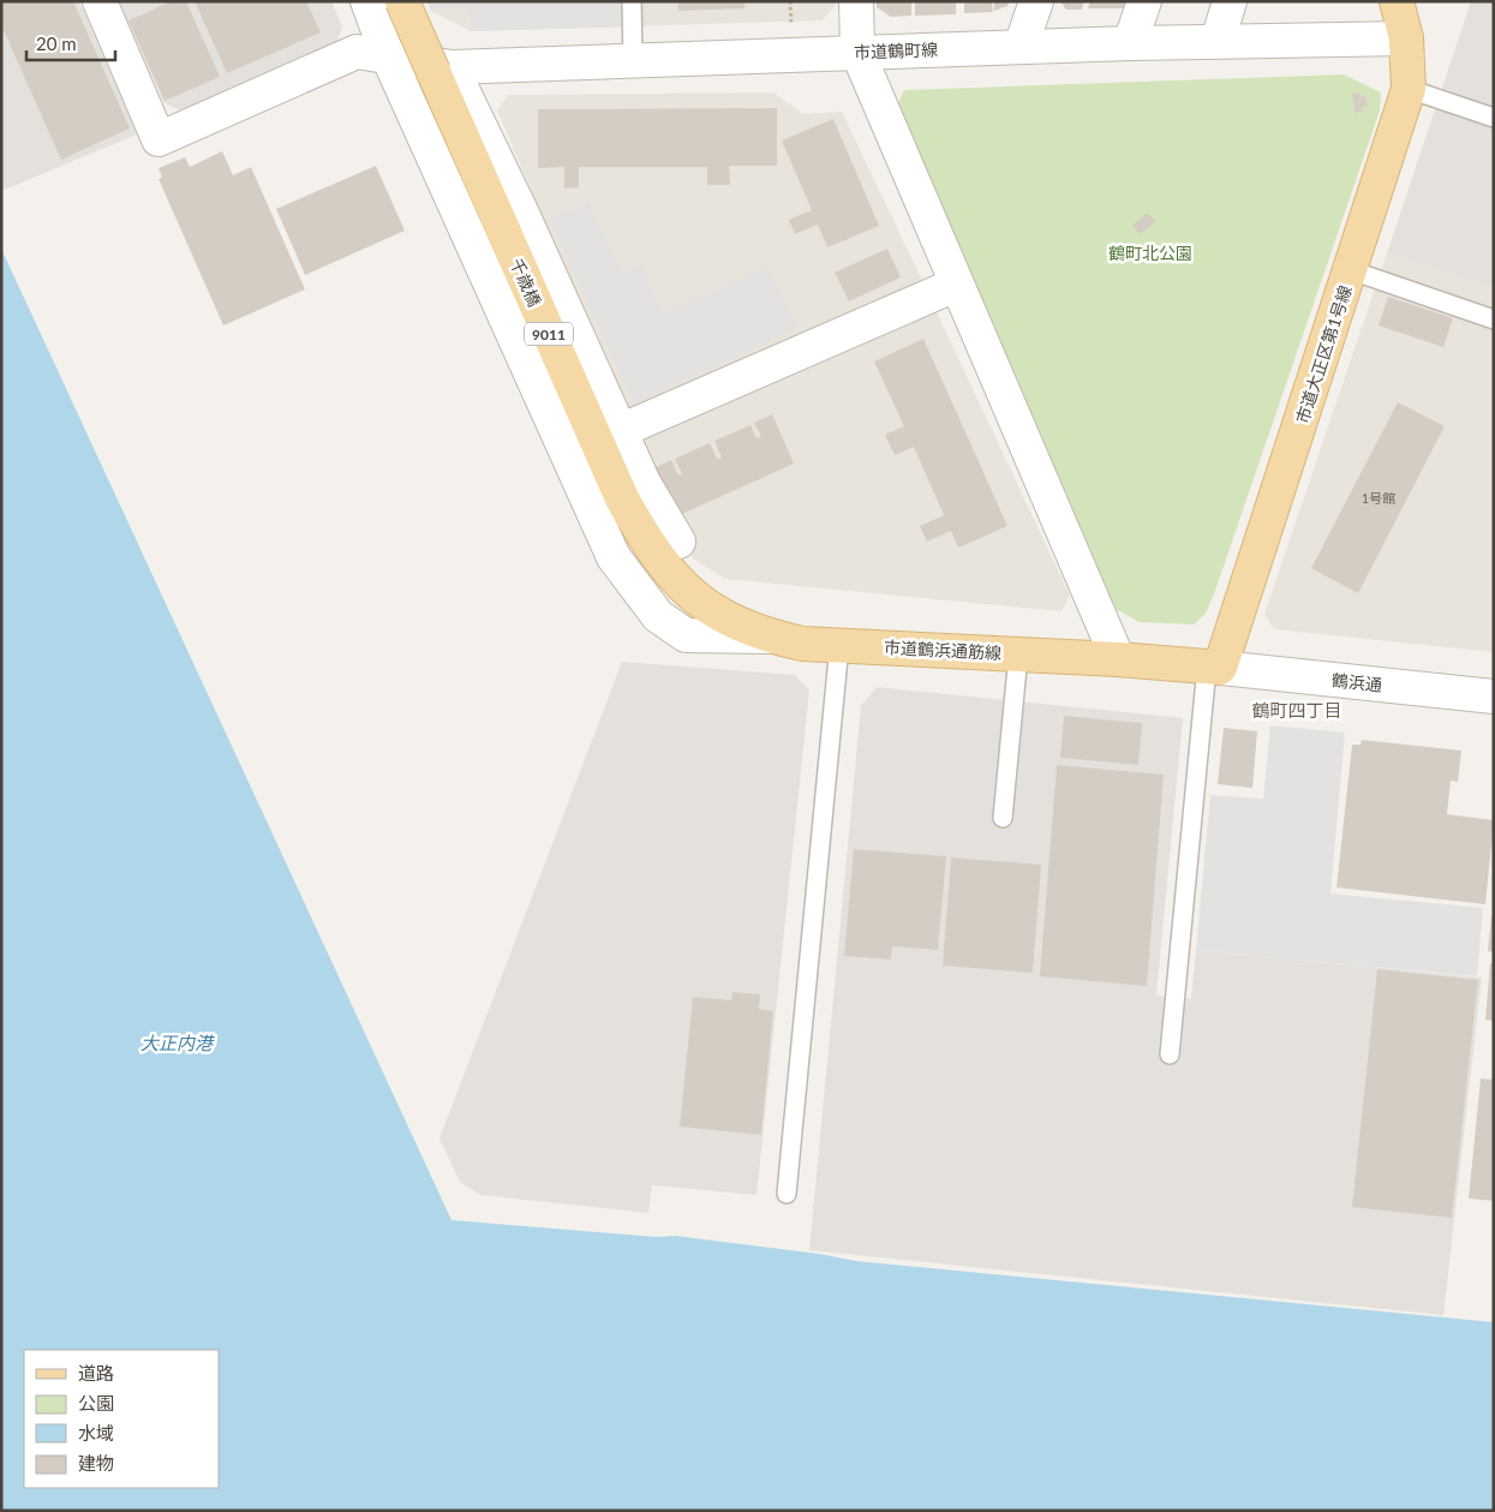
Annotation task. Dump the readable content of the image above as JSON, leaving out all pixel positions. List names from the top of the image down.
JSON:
{
  "streets": {
    "main road": [
      "千歳橋",
      "9011",
      "市道大正区第1号線",
      "市道鶴浜通筋線"
    ],
    "street": ["市道鶴町線", "鶴浜通"]
  },
  "crossings": [
    ["市道鶴町線", "市道大正区第1号線"],
    ["千歳橋", "市道鶴浜通筋線"],
    ["市道大正区第1号線", "市道鶴浜通筋線"],
    ["市道大正区第1号線", "鶴浜通"],
    ["市道鶴浜通筋線", "鶴浜通"]
  ],
  "districts": ["鶴町四丁目"],
  "water": ["大正内港"],
  "parks": ["鶴町北公園"],
  "house_numbers": ["1号館"],
  "legend": [
    "道路",
    "公園",
    "水域",
    "建物"
  ],
  "scale_bar": "20 m"
}
